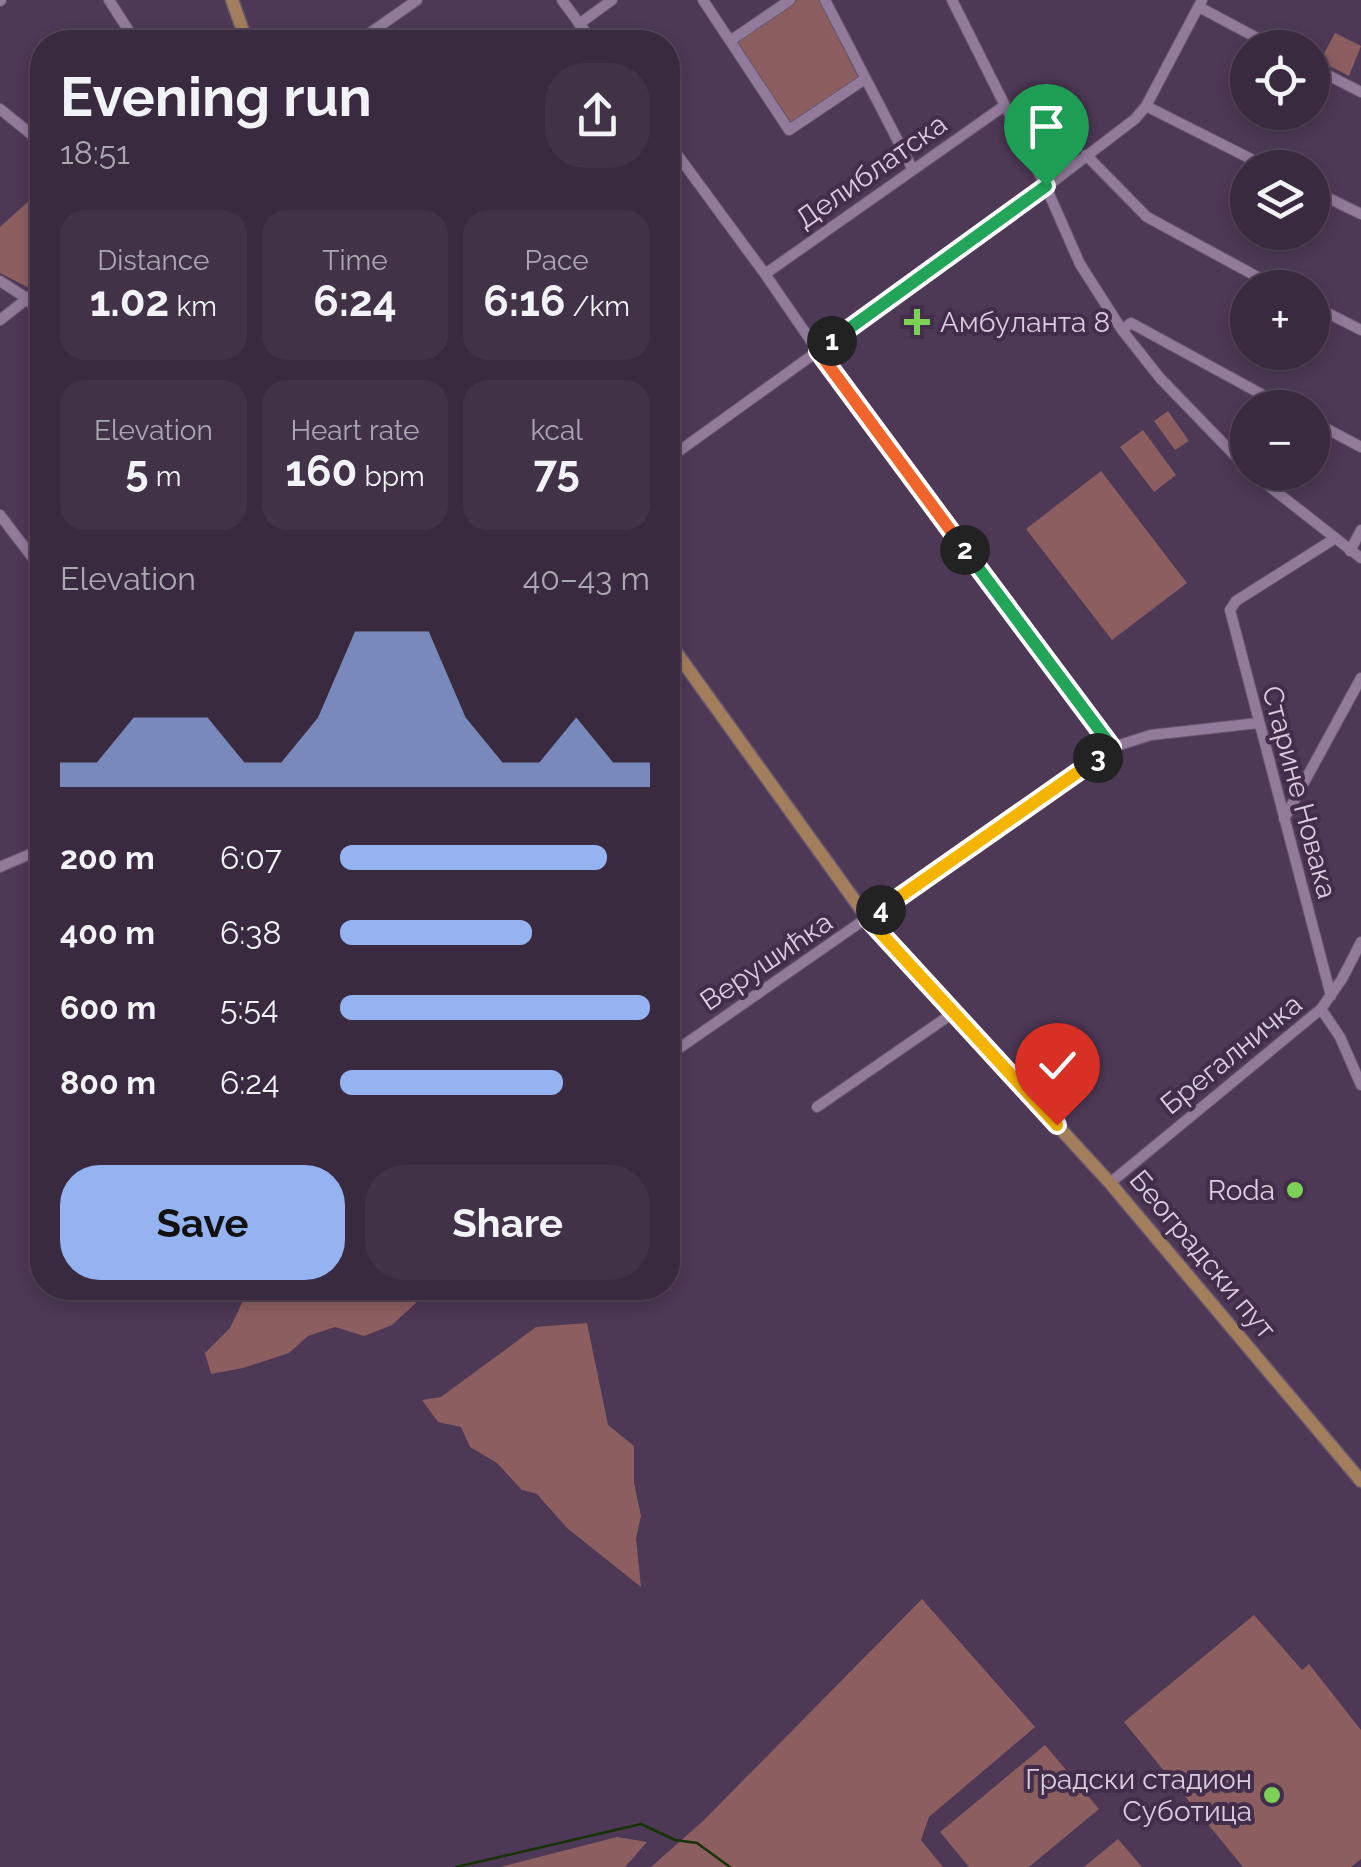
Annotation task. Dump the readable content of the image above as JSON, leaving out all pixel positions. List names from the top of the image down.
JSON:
{
  "streets": {
    "main road": ["Београдски пут"],
    "street": [
      "Делиблатска",
      "Старине Новака",
      "Верушићка",
      "Брегалничка"
    ]
  },
  "crossings": [
    ["Старине Новака", "Верушићка"],
    ["Старине Новака", "Брегалничка"],
    ["Верушићка", "Београдски пут"],
    ["Брегалничка", "Београдски пут"]
  ],
  "places": {
    "health": ["Амбуланта 8"],
    "other": ["Roda", "Градски стадион Суботица"]
  },
  "page": {
    "map_buttons": ["+", "−"],
    "heading": ["Evening run", "18:51"],
    "stats": [
      ["Distance", "1.02 km"],
      ["Time", "6:24"],
      ["Pace", "6:16 /km"],
      ["Elevation", "5 m"],
      ["Heart rate", "160 bpm"],
      ["kcal", "75"]
    ],
    "pins": [
      "1",
      "2",
      "3",
      "4"
    ],
    "chart": ["Elevation", "40–43 m"],
    "list": [
      {
        "name": "200 m",
        "note": "6:07"
      },
      {
        "name": "400 m",
        "note": "6:38"
      },
      {
        "name": "600 m",
        "note": "5:54"
      },
      {
        "name": "800 m",
        "note": "6:24"
      }
    ],
    "buttons": ["Save", "Share"]
  }
}
